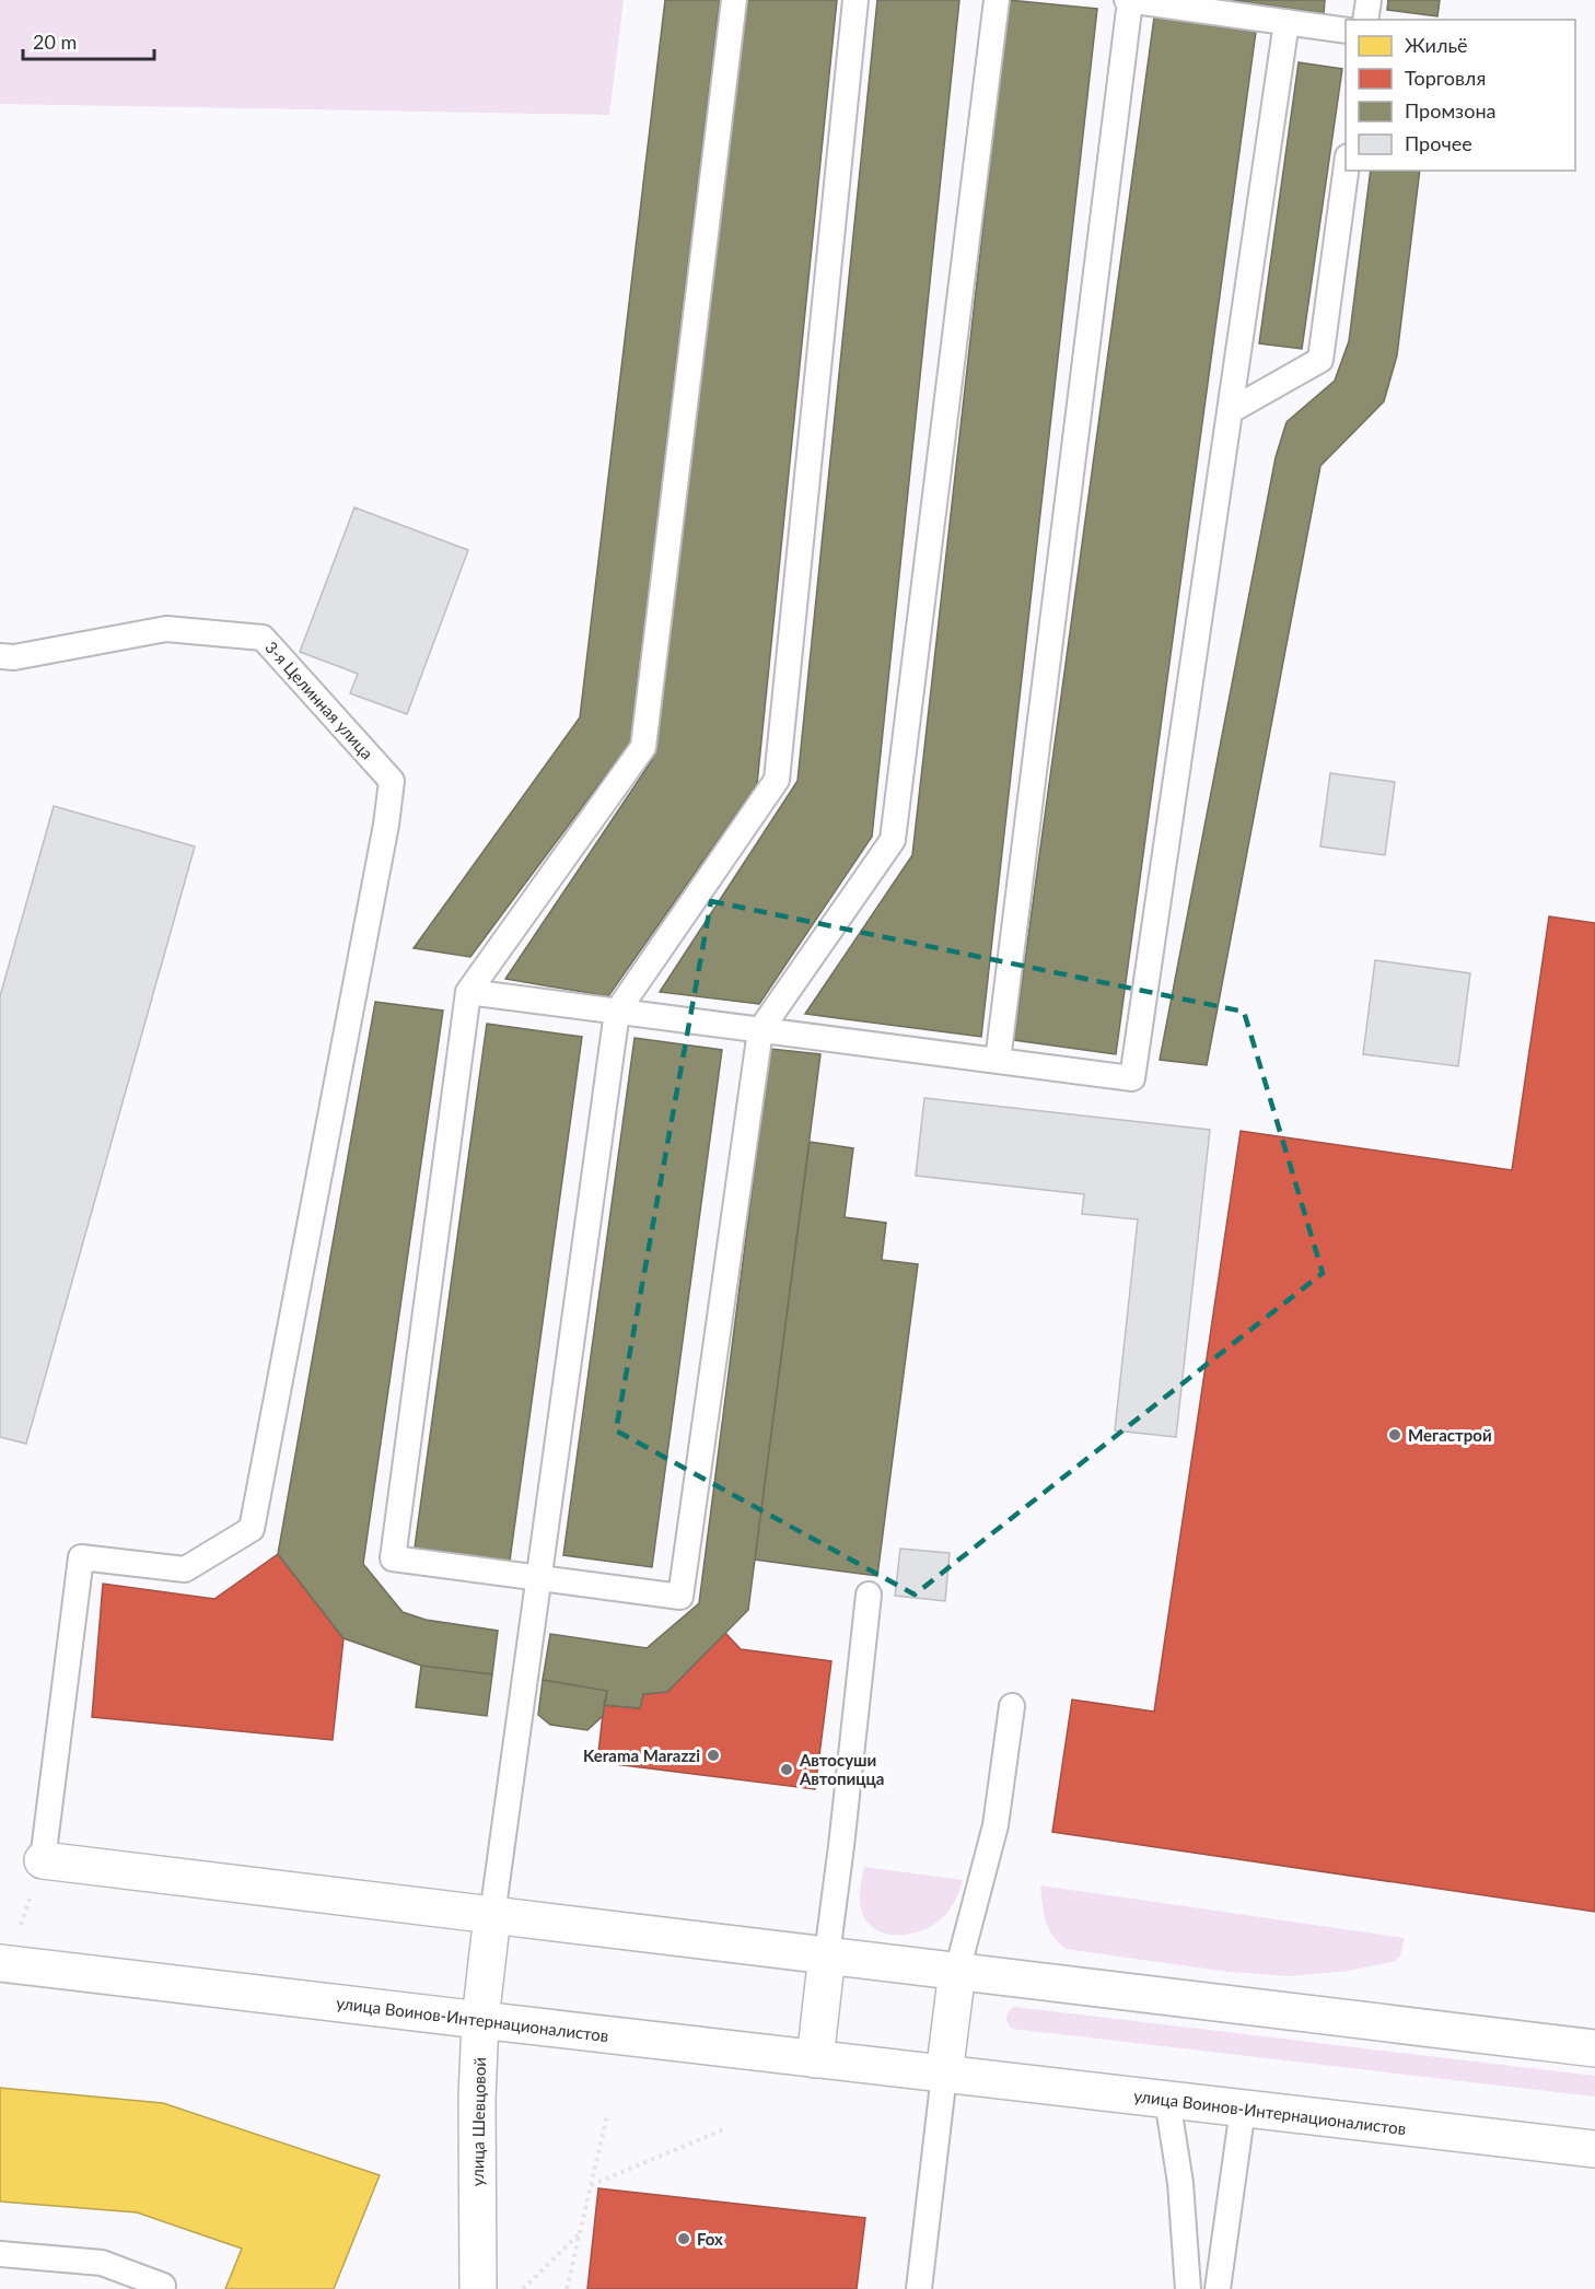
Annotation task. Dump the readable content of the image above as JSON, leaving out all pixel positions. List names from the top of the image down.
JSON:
{
  "streets": {
    "street": ["улица Воинов-Интернационалистов", "улица Шевцовой"],
    "lane": ["3-я Целинная улица"]
  },
  "crossings": [
    ["улица Воинов-Интернационалистов", "улица Шевцовой"]
  ],
  "places": [
    "Мегастрой",
    "Kerama Marazzi",
    "Автосуши Автопицца",
    "Fox"
  ],
  "legend": [
    "Жильё",
    "Торговля",
    "Промзона",
    "Прочее"
  ],
  "scale_bar": "20 m"
}
